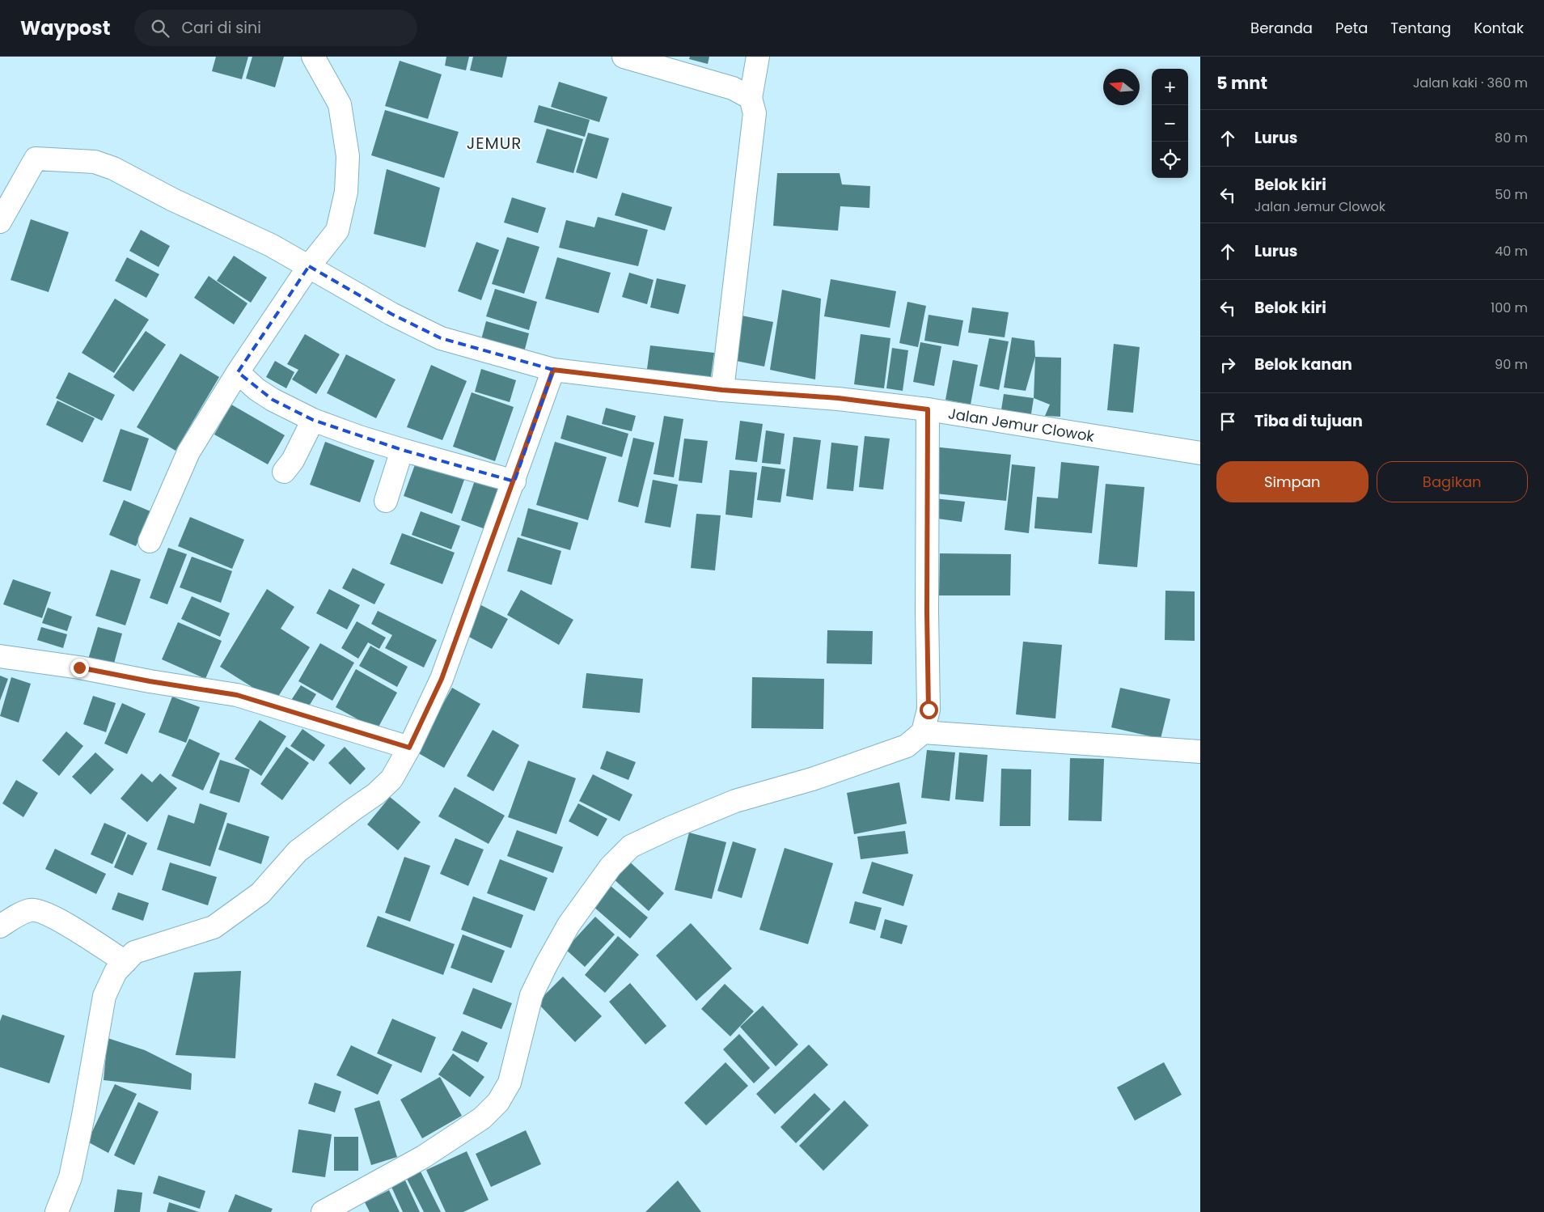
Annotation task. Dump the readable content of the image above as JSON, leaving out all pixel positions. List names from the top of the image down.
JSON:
{
  "streets": {
    "street": ["Jalan Jemur Clowok"]
  },
  "districts": ["JEMUR"],
  "north": "left",
  "page": {
    "header": "Waypost",
    "search": "Cari di sini",
    "nav": [
      "Beranda",
      "Peta",
      "Tentang",
      "Kontak"
    ],
    "heading": ["5 mnt", "Jalan kaki · 360 m"],
    "map_buttons": ["+", "−"],
    "list": [
      ["Lurus", "80 m"],
      ["Belok kiri", "Jalan Jemur Clowok", "50 m"],
      ["Lurus", "40 m"],
      ["Belok kiri", "100 m"],
      ["Belok kanan", "90 m"],
      "Tiba di tujuan"
    ],
    "buttons": ["Simpan", "Bagikan"]
  }
}
